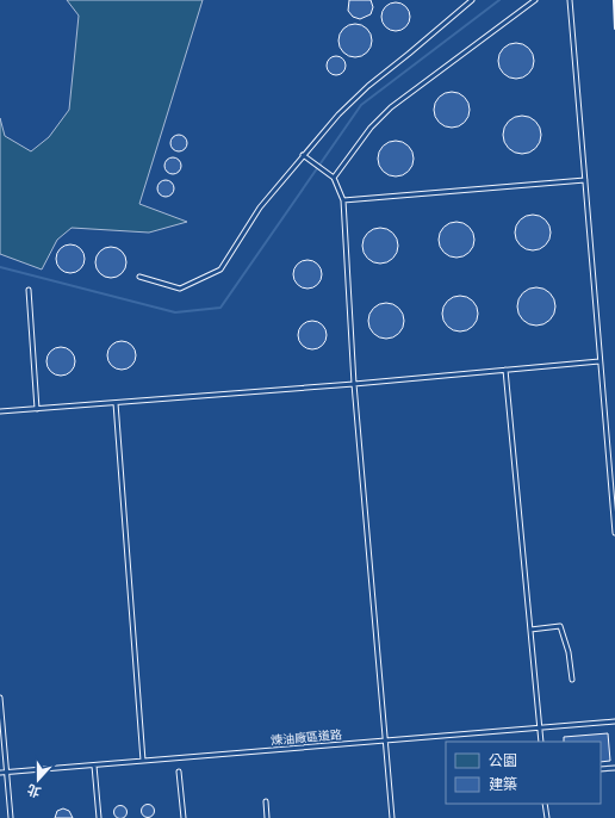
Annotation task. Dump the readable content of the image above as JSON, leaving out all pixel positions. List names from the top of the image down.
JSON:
{
  "streets": {
    "lane": ["煉油廠區道路"]
  },
  "legend": ["公園", "建築"],
  "north": "bottom"
}
